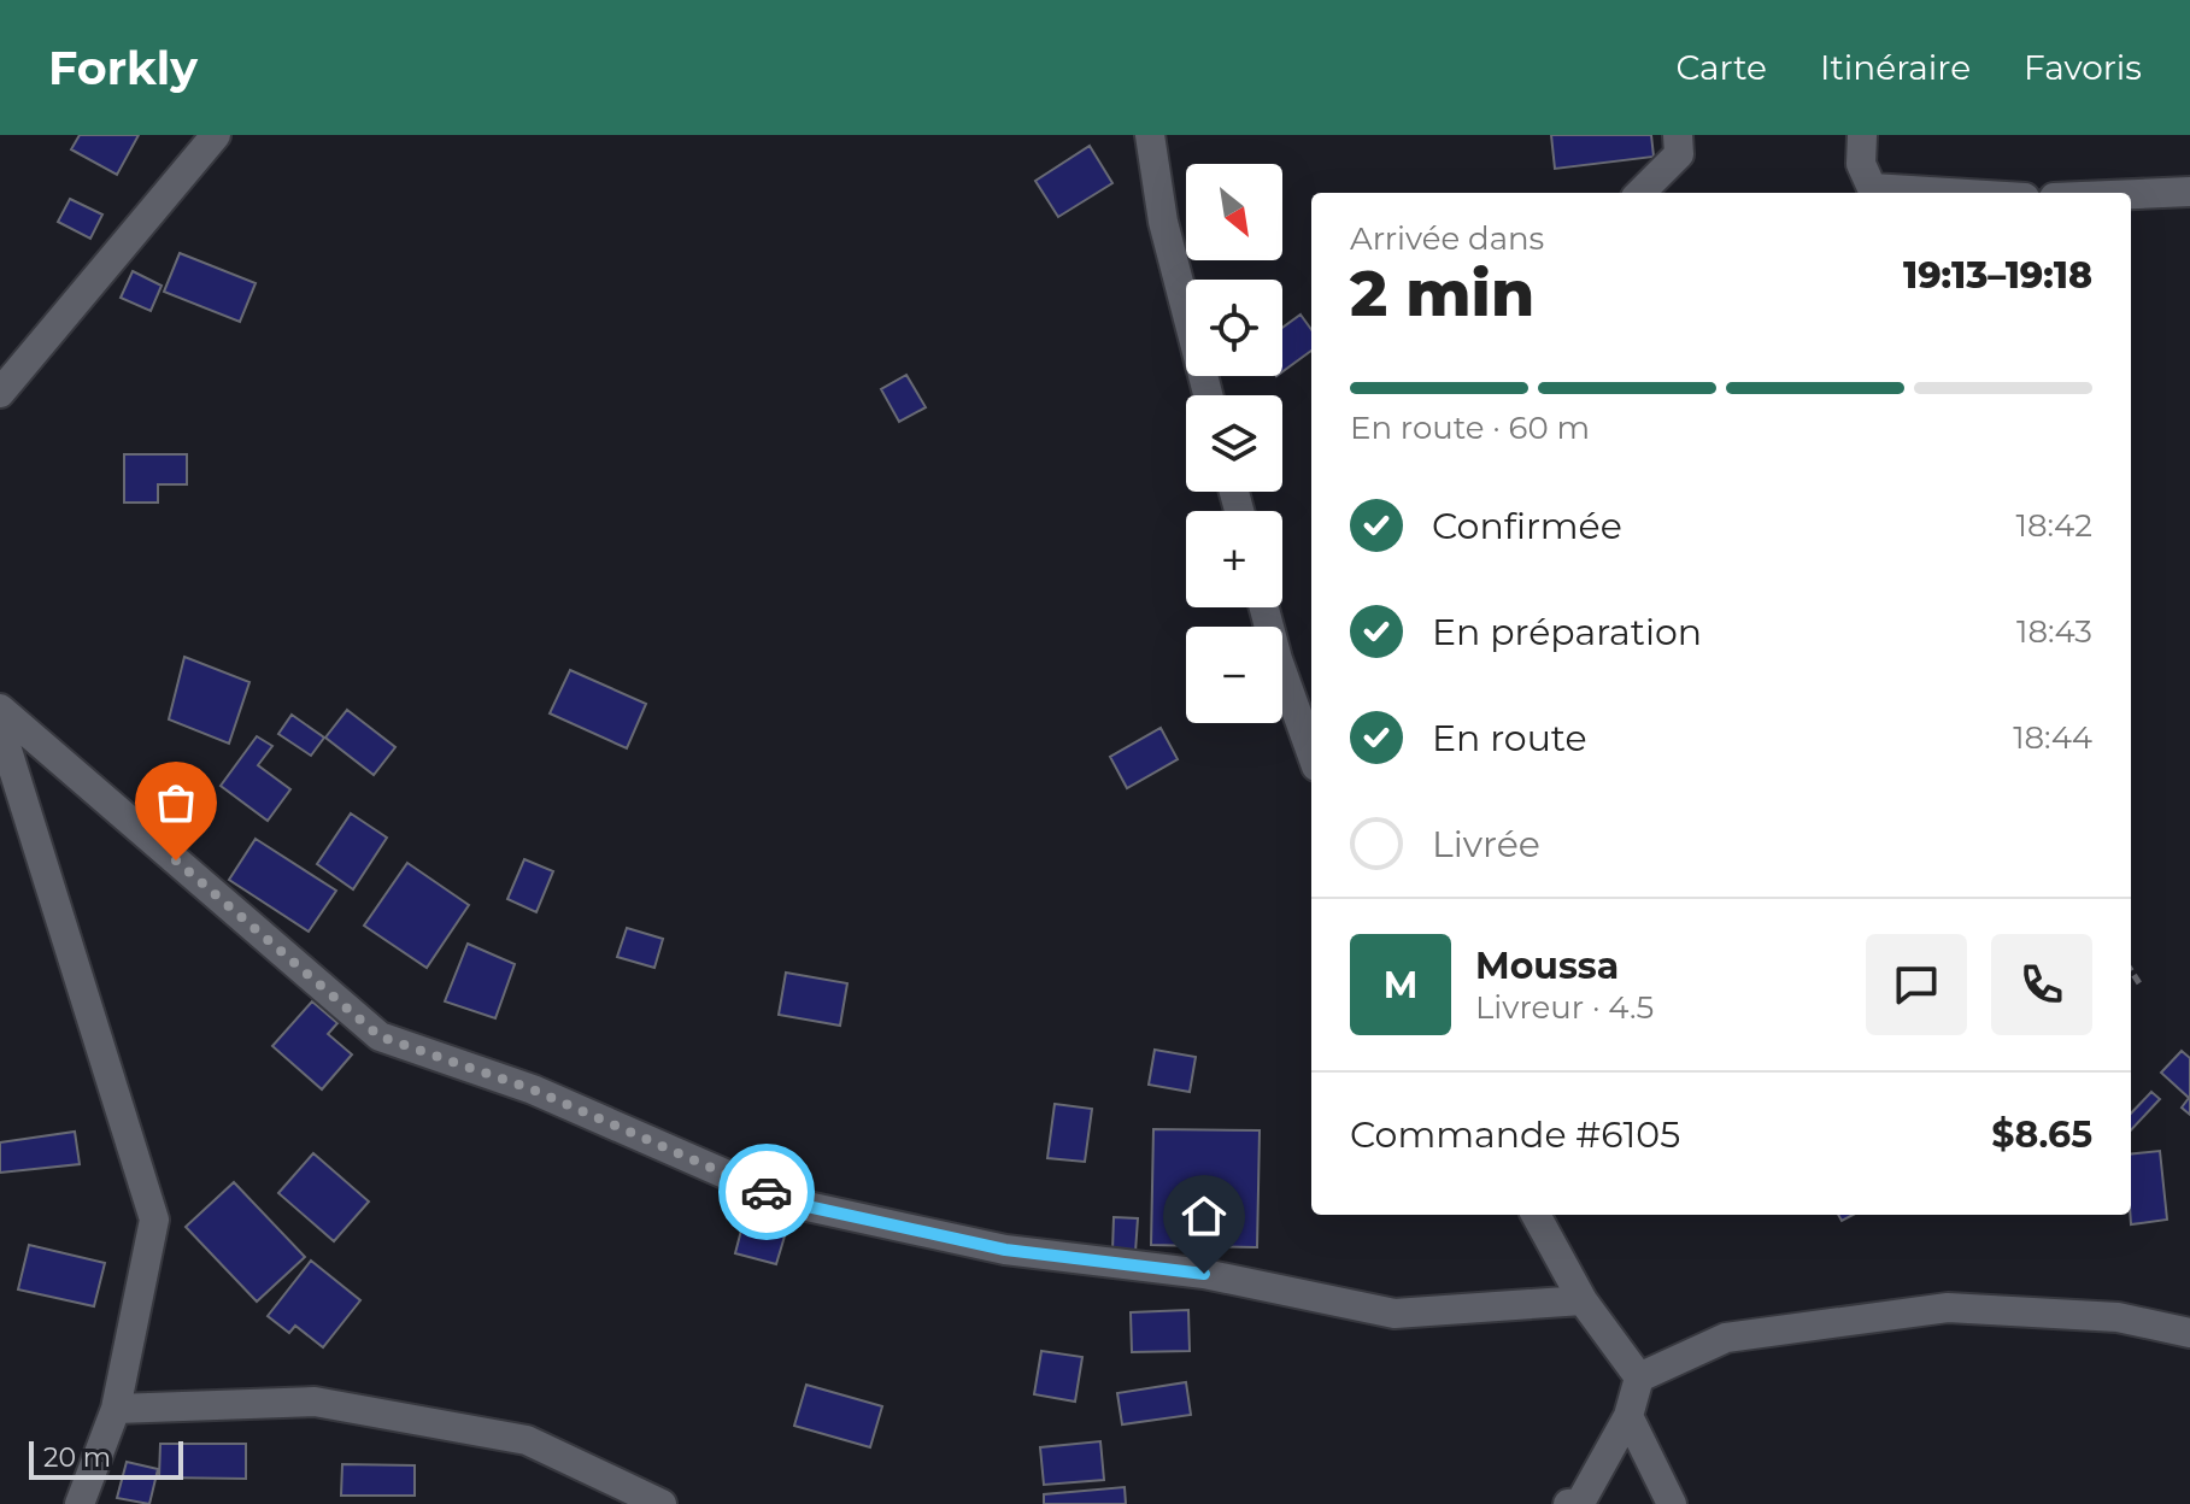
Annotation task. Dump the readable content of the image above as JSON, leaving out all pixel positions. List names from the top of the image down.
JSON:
{
  "scale_bar": "20 m",
  "north": "bottom right",
  "page": {
    "header": "Forkly",
    "nav": ["Carte", "Itinéraire", "Favoris"],
    "map_buttons": ["+", "−"],
    "heading": ["2 min", "Arrivée dans", "19:13–19:18"],
    "panel": [
      "Moussa",
      "Livreur · 4.5",
      "Commande #6105",
      "$8.65"
    ],
    "bar": "En route · 60 m",
    "list": [
      ["Confirmée", "18:42"],
      ["En préparation", "18:43"],
      ["En route", "18:44"],
      "Livrée"
    ],
    "round": "M",
    "scale": "20 m"
  }
}
